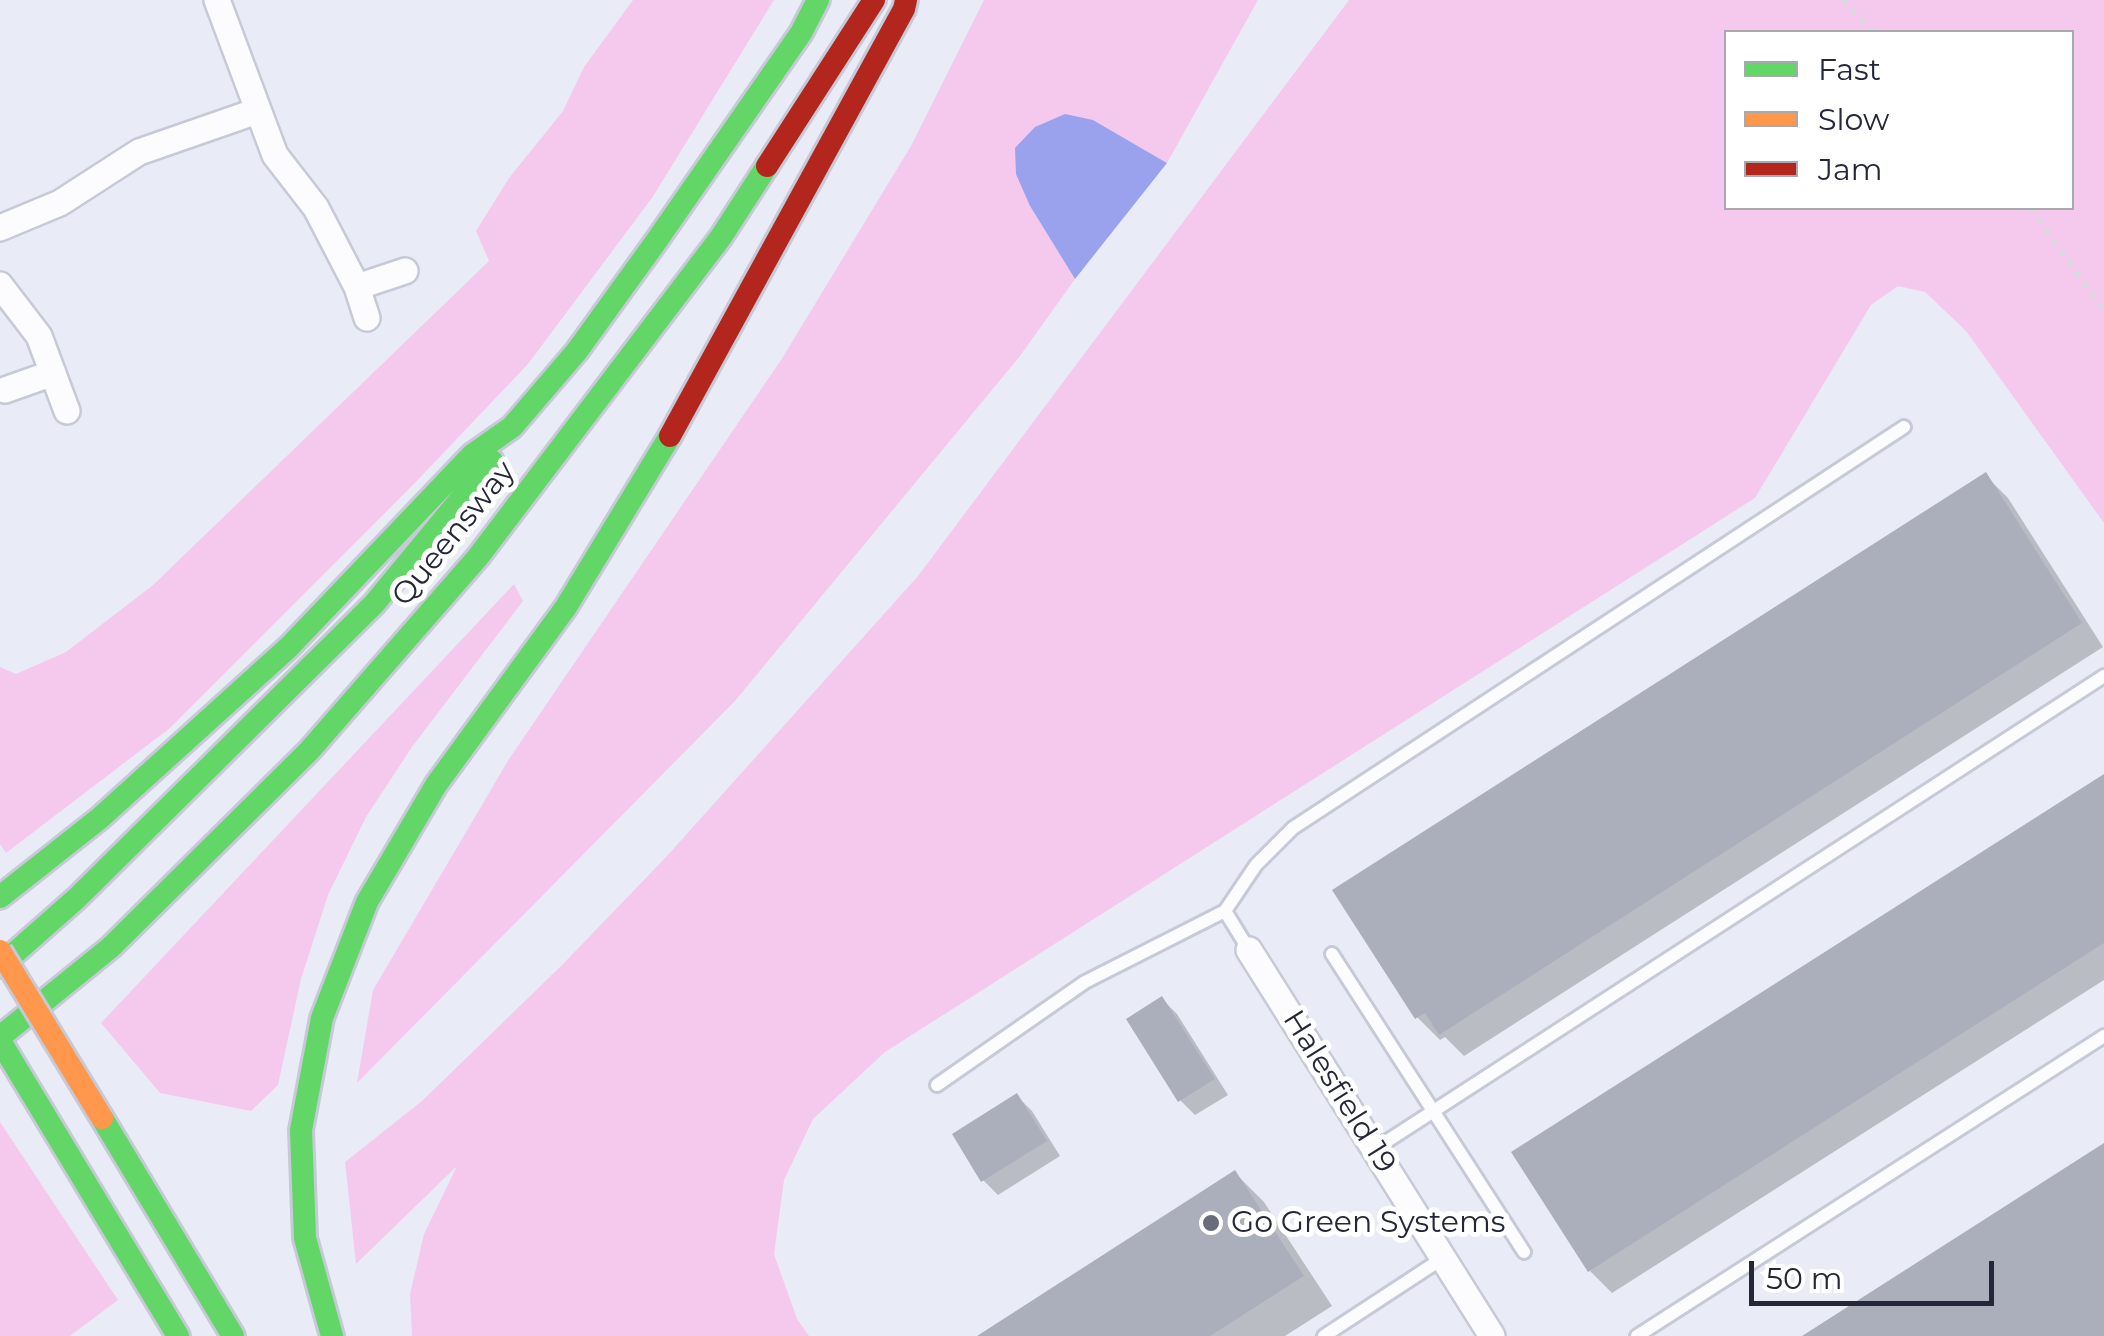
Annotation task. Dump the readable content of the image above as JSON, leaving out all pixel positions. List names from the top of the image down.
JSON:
{
  "streets": {
    "main road": ["Queensway"],
    "street": ["Halesfield 19"]
  },
  "places": ["Go Green Systems"],
  "legend": ["Fast", "Slow", "Jam"],
  "scale_bar": "50 m"
}
